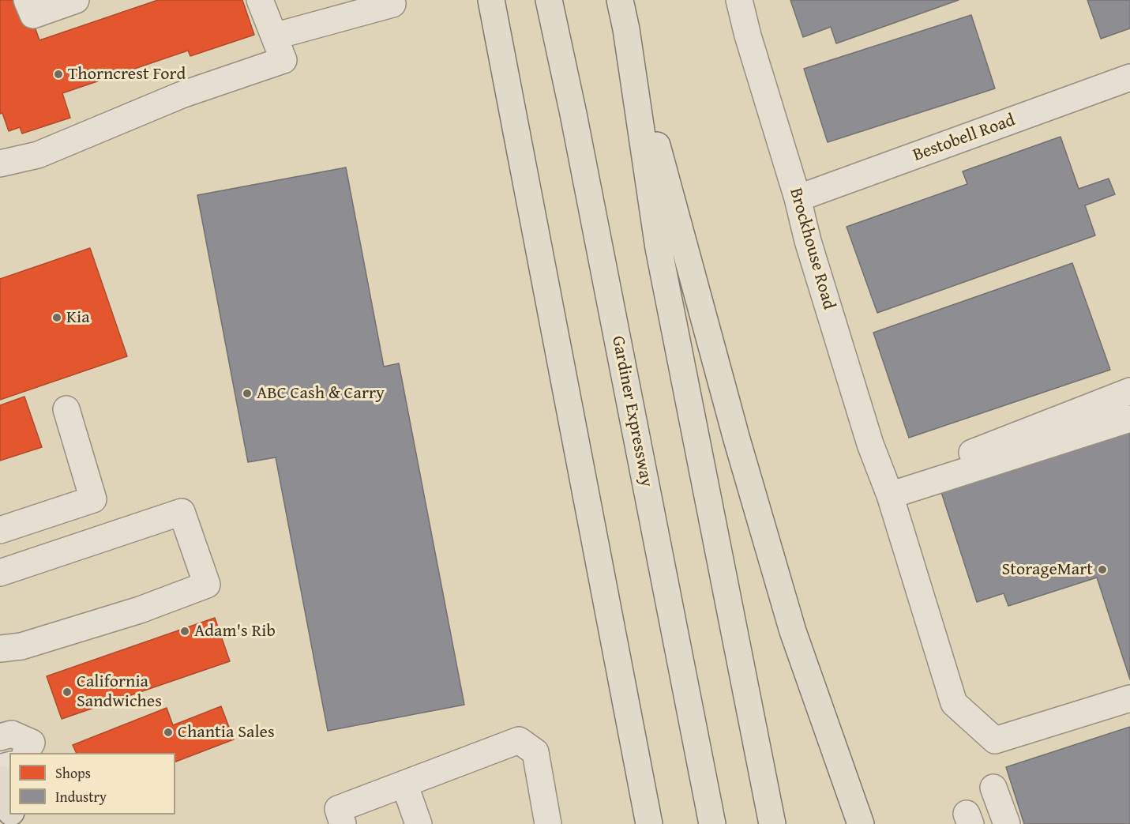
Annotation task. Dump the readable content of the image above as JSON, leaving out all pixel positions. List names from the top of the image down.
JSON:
{
  "streets": {
    "main road": ["Gardiner Expressway"],
    "street": ["Bestobell Road", "Brockhouse Road"]
  },
  "crossings": [
    ["Bestobell Road", "Brockhouse Road"]
  ],
  "places": [
    "Thorncrest Ford",
    "Kia",
    "ABC Cash & Carry",
    "StorageMart",
    "Adam's Rib",
    "California Sandwiches",
    "Chantia Sales"
  ],
  "legend": ["Shops", "Industry"]
}
